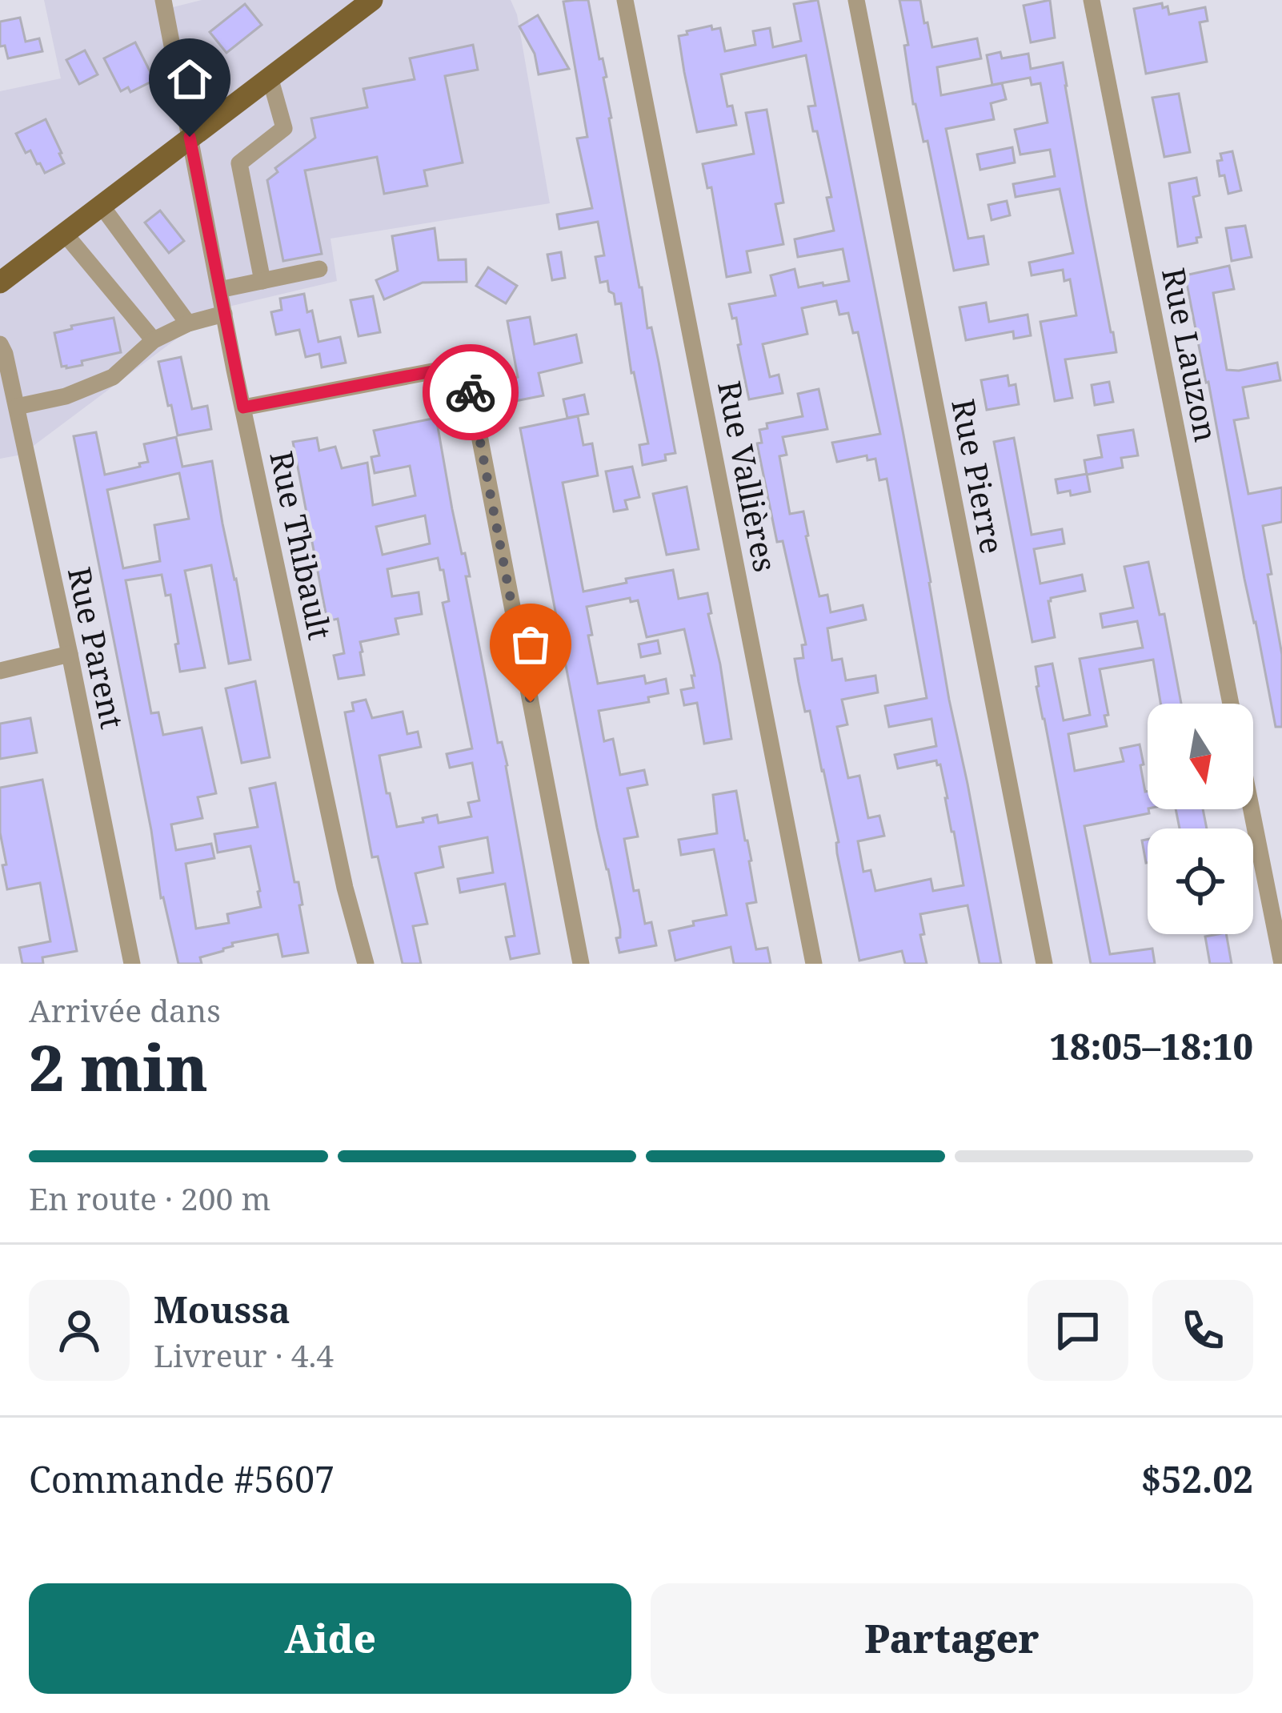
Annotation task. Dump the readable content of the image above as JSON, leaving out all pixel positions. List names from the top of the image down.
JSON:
{
  "streets": {
    "street": [
      "Rue Lauzon",
      "Rue Vallières",
      "Rue Pierre",
      "Rue Thibault",
      "Rue Parent"
    ]
  },
  "north": "bottom",
  "page": {
    "heading": ["2 min", "Arrivée dans", "18:05–18:10"],
    "panel": [
      "Moussa",
      "Livreur · 4.4",
      "Commande #5607",
      "$52.02"
    ],
    "bar": "En route · 200 m",
    "buttons": ["Aide", "Partager"]
  }
}
